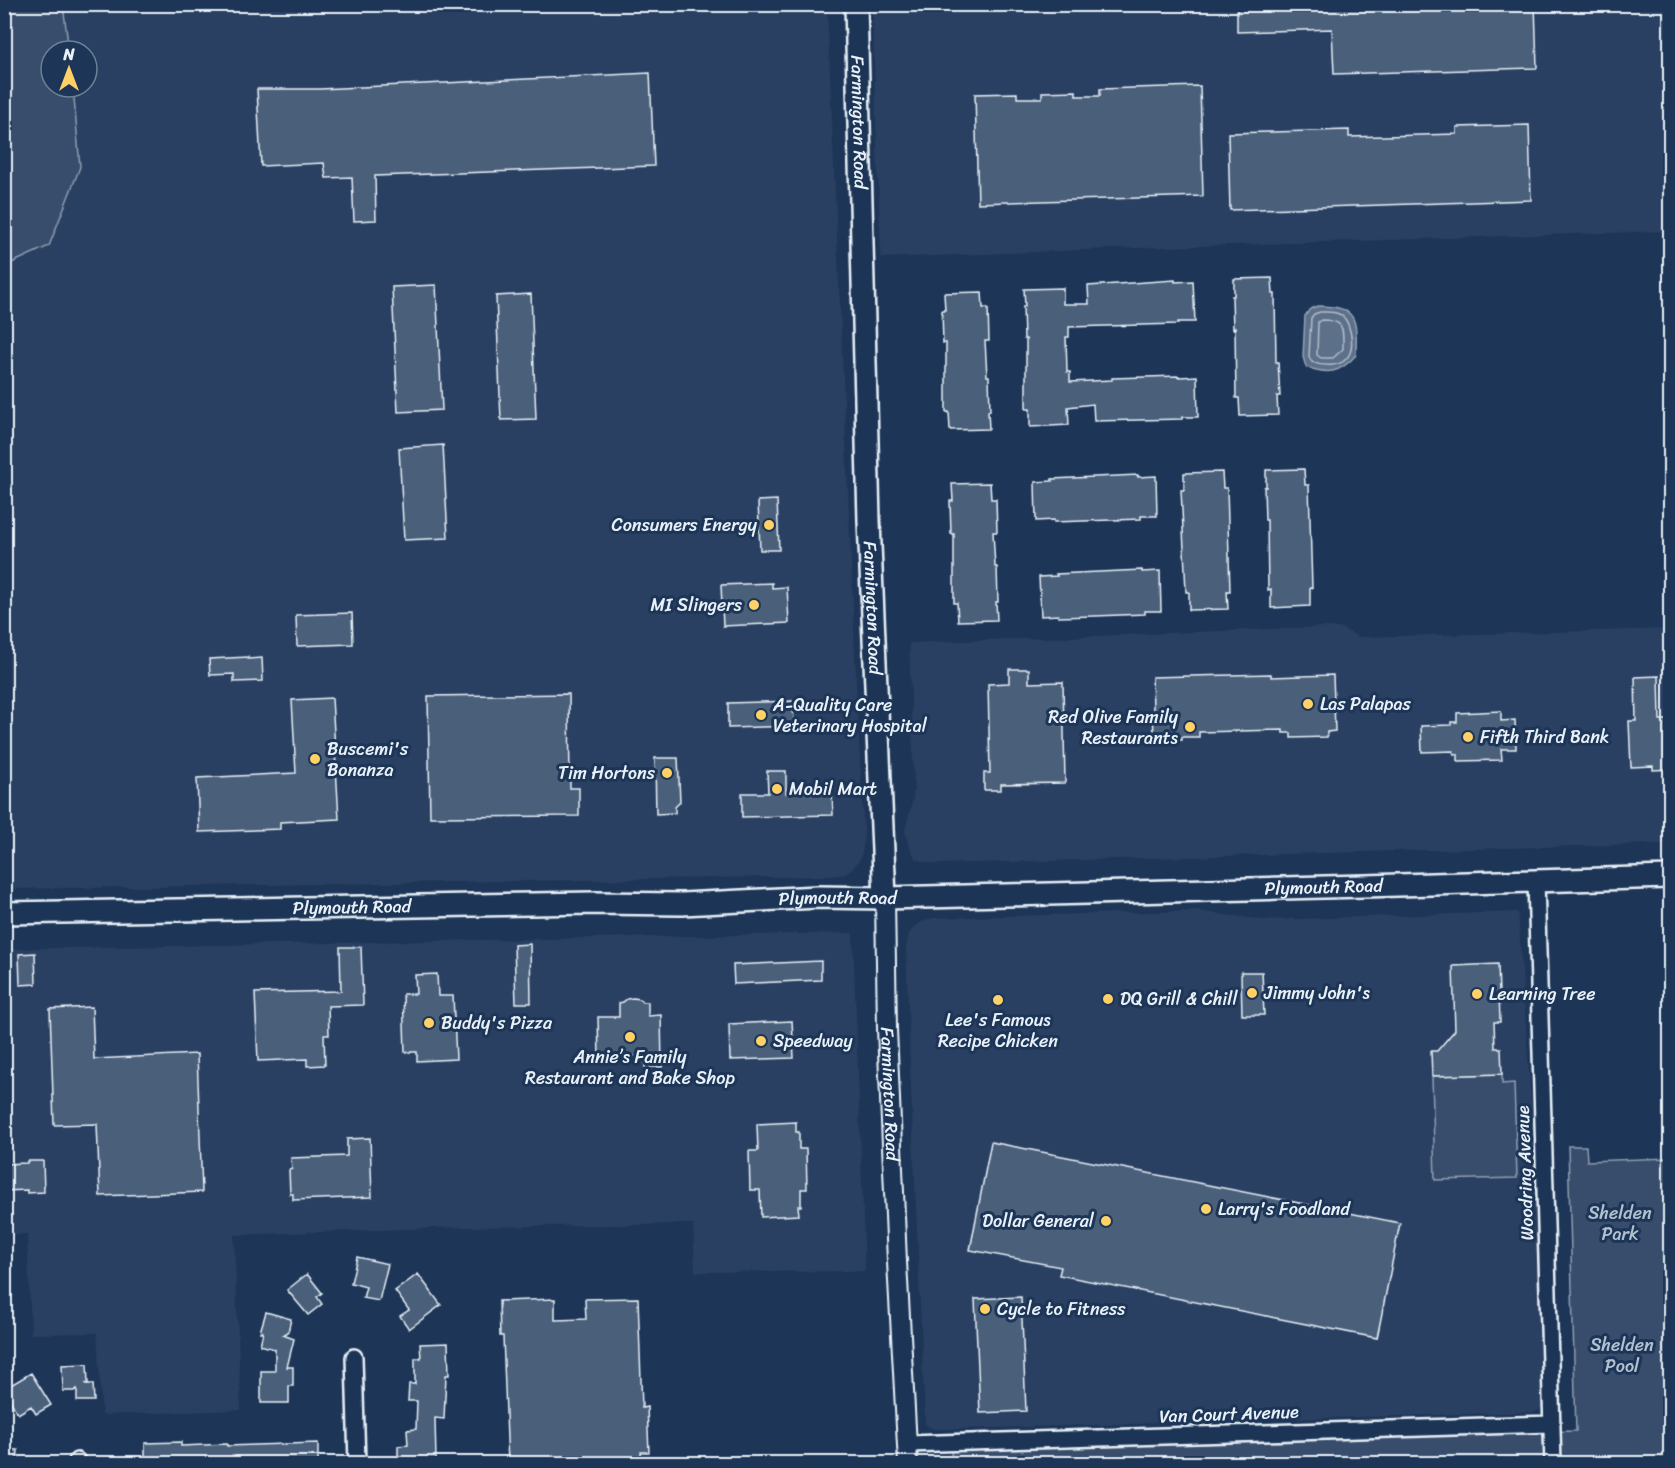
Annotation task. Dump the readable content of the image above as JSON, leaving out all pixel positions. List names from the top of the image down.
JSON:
{
  "streets": {
    "main road": ["Farmington Road", "Plymouth Road"],
    "street": ["Woodring Avenue", "Van Court Avenue"]
  },
  "crossings": [
    ["Farmington Road", "Plymouth Road"],
    ["Farmington Road", "Van Court Avenue"],
    ["Plymouth Road", "Woodring Avenue"],
    ["Woodring Avenue", "Van Court Avenue"]
  ],
  "parks": ["Shelden Park", "Shelden Pool"],
  "places": [
    "Consumers Energy",
    "MI Slingers",
    "Las Palapas",
    "A-Quality Care Veterinary Hospital",
    "Red Olive Family Restaurants",
    "Fifth Third Bank",
    "Buscemi's Bonanza",
    "Tim Hortons",
    "Mobil Mart",
    "Jimmy John's",
    "Learning Tree",
    "DQ Grill & Chill",
    "Lee's Famous Recipe Chicken",
    "Buddy's Pizza",
    "Annie’s Family Restaurant and Bake Shop",
    "Speedway",
    "Larry's Foodland",
    "Dollar General",
    "Cycle to Fitness"
  ],
  "north": "top"
}
